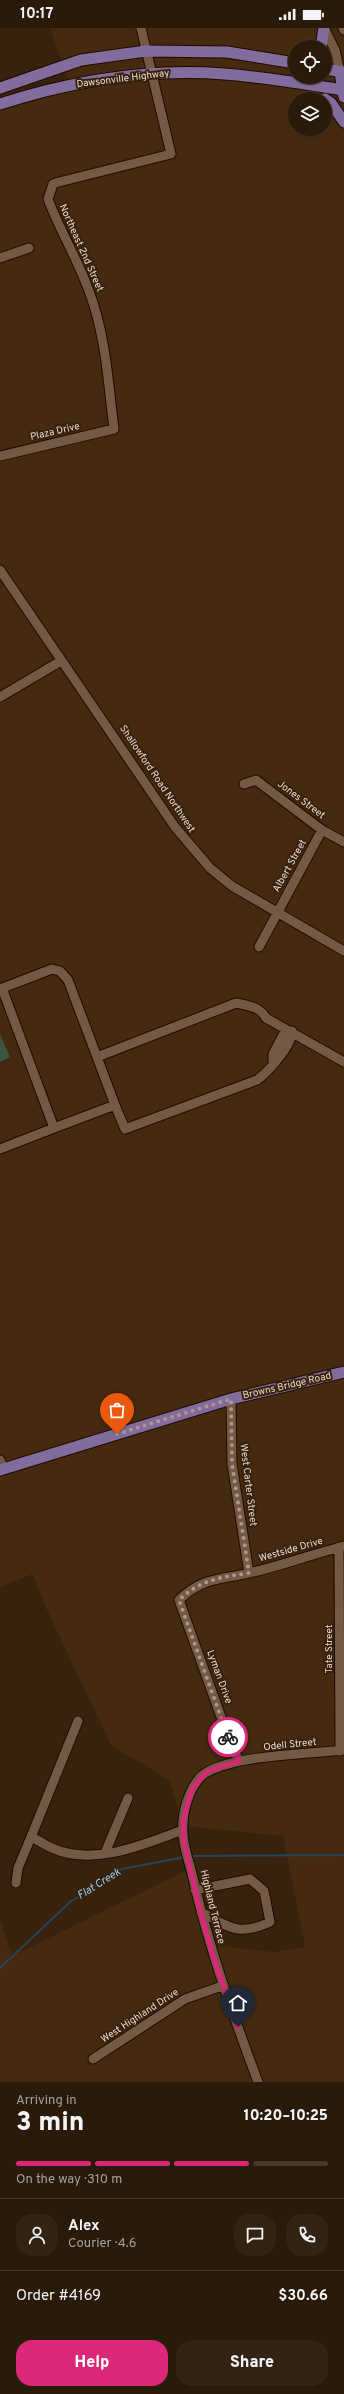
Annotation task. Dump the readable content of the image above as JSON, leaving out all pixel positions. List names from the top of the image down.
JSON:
{
  "streets": {
    "main road": ["Dawsonville Highway", "Browns Bridge Road"],
    "street": [
      "Northeast 2nd Street",
      "Plaza Drive",
      "Shallowford Road Northwest",
      "Jones Street",
      "Albert Street",
      "West Carter Street",
      "Westside Drive",
      "Tate Street",
      "Lyman Drive",
      "Odell Street",
      "Highland Terrace",
      "West Highland Drive"
    ]
  },
  "crossings": [
    ["Dawsonville Highway", "Northeast 2nd Street"],
    ["Northeast 2nd Street", "Plaza Drive"],
    ["Shallowford Road Northwest", "Albert Street"],
    ["Jones Street", "Albert Street"],
    ["Browns Bridge Road", "West Carter Street"],
    ["West Carter Street", "Westside Drive"],
    ["Westside Drive", "Tate Street"],
    ["Westside Drive", "Lyman Drive"],
    ["Tate Street", "Odell Street"],
    ["Lyman Drive", "Odell Street"],
    ["Lyman Drive", "Highland Terrace"],
    ["Odell Street", "Highland Terrace"],
    ["Highland Terrace", "West Highland Drive"]
  ],
  "water": ["Flat Creek"],
  "page": {
    "status": "10:17",
    "heading": ["3 min", "Arriving in", "10:20–10:25"],
    "panel": [
      "Alex",
      "Courier · 4.6",
      "Order #4169",
      "$30.66"
    ],
    "bar": "On the way · 310 m",
    "buttons": ["Help", "Share"]
  }
}
